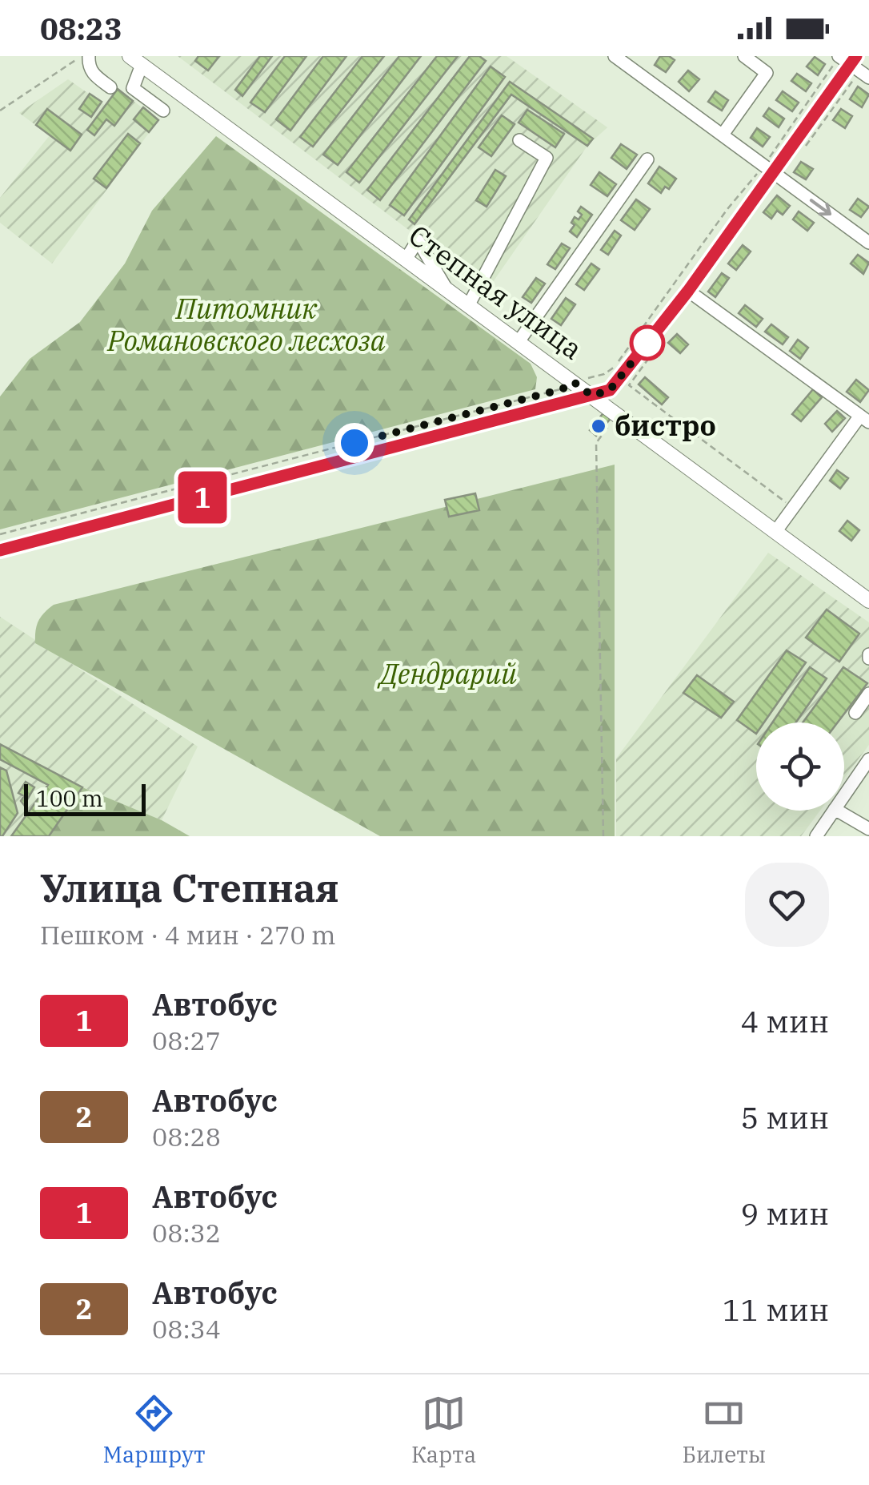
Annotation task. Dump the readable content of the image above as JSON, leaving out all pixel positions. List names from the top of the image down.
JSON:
{
  "streets": {
    "main road": ["Степная улица"]
  },
  "parks": ["Питомник Романовского лесхоза", "Дендрарий"],
  "places": ["бистро"],
  "lines": ["bus line 1"],
  "scale_bar": "100 m",
  "page": {
    "status": "08:23",
    "on_map": "1",
    "scale": "100 m",
    "heading": ["Улица Степная", "Пешком · 4 мин · 270 m"],
    "list": [
      {
        "mark": "1",
        "name": "Автобус",
        "note": "08:27",
        "value": "4 мин"
      },
      {
        "mark": "2",
        "name": "Автобус",
        "note": "08:28",
        "value": "5 мин"
      },
      {
        "mark": "1",
        "name": "Автобус",
        "note": "08:32",
        "value": "9 мин"
      },
      {
        "mark": "2",
        "name": "Автобус",
        "note": "08:34",
        "value": "11 мин"
      }
    ],
    "tabs": ["Маршрут", "Карта", "Билеты"]
  }
}
